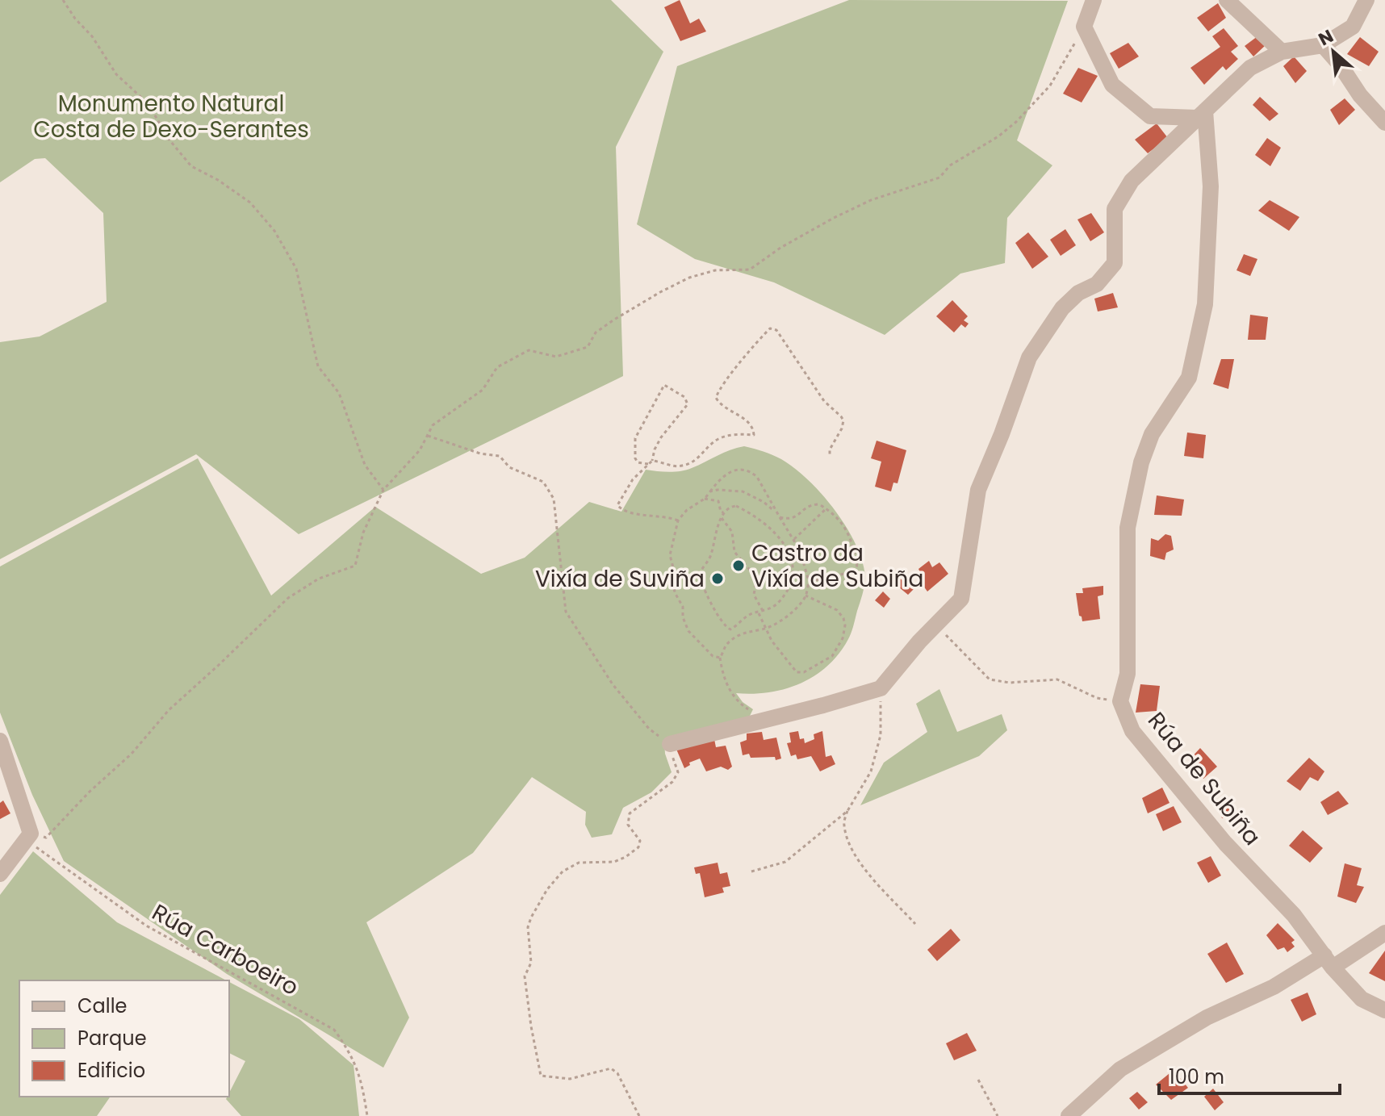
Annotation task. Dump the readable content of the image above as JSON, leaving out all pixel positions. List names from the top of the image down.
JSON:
{
  "streets": {
    "street": ["Rúa de Subiña"],
    "path": ["Rúa Carboeiro"]
  },
  "parks": ["Monumento Natural Costa de Dexo-Serantes"],
  "places": ["Castro da Vixía de Subiña", "Vixía de Suviña"],
  "legend": ["Calle", "Parque", "Edificio"],
  "scale_bar": "100 m",
  "north": "top left"
}
